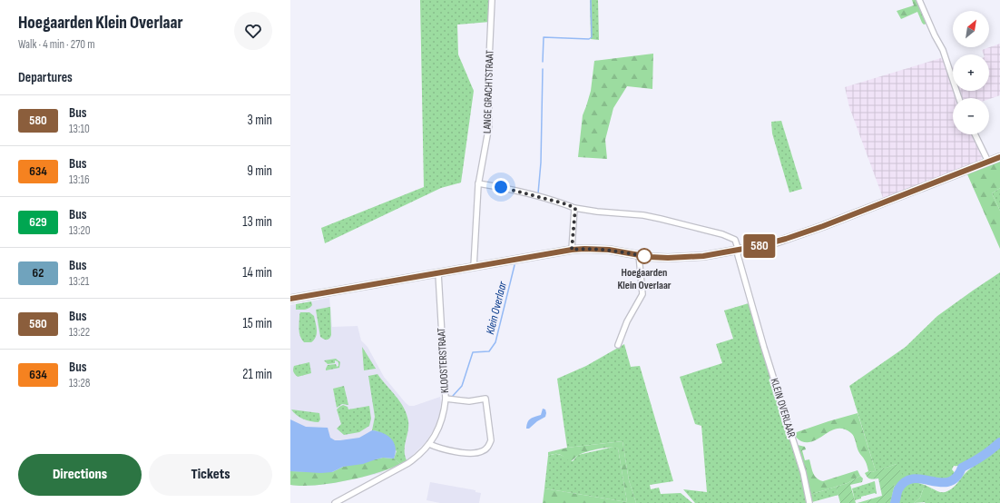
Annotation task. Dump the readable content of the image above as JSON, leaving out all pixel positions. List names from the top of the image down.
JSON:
{
  "streets": {
    "street": ["LANGE GRACHTSTRAAT", "KLOOSTERSTRAAT", "KLEIN OVERLAAR"]
  },
  "water": ["Klein Overlaar"],
  "places": ["Hoegaarden Klein Overlaar"],
  "lines": ["bus line 580"],
  "north": "top right",
  "page": {
    "heading": [
      ["Hoegaarden Klein Overlaar", "Walk · 4 min · 270 m"],
      "Departures"
    ],
    "on_map": "580",
    "map_buttons": ["+", "−"],
    "list": [
      {
        "mark": "580",
        "name": "Bus",
        "note": "13:10",
        "value": "3 min"
      },
      {
        "mark": "634",
        "name": "Bus",
        "note": "13:16",
        "value": "9 min"
      },
      {
        "mark": "629",
        "name": "Bus",
        "note": "13:20",
        "value": "13 min"
      },
      {
        "mark": "62",
        "name": "Bus",
        "note": "13:21",
        "value": "14 min"
      },
      {
        "mark": "580",
        "name": "Bus",
        "note": "13:22",
        "value": "15 min"
      },
      {
        "mark": "634",
        "name": "Bus",
        "note": "13:28",
        "value": "21 min"
      }
    ],
    "buttons": ["Directions", "Tickets"]
  }
}
